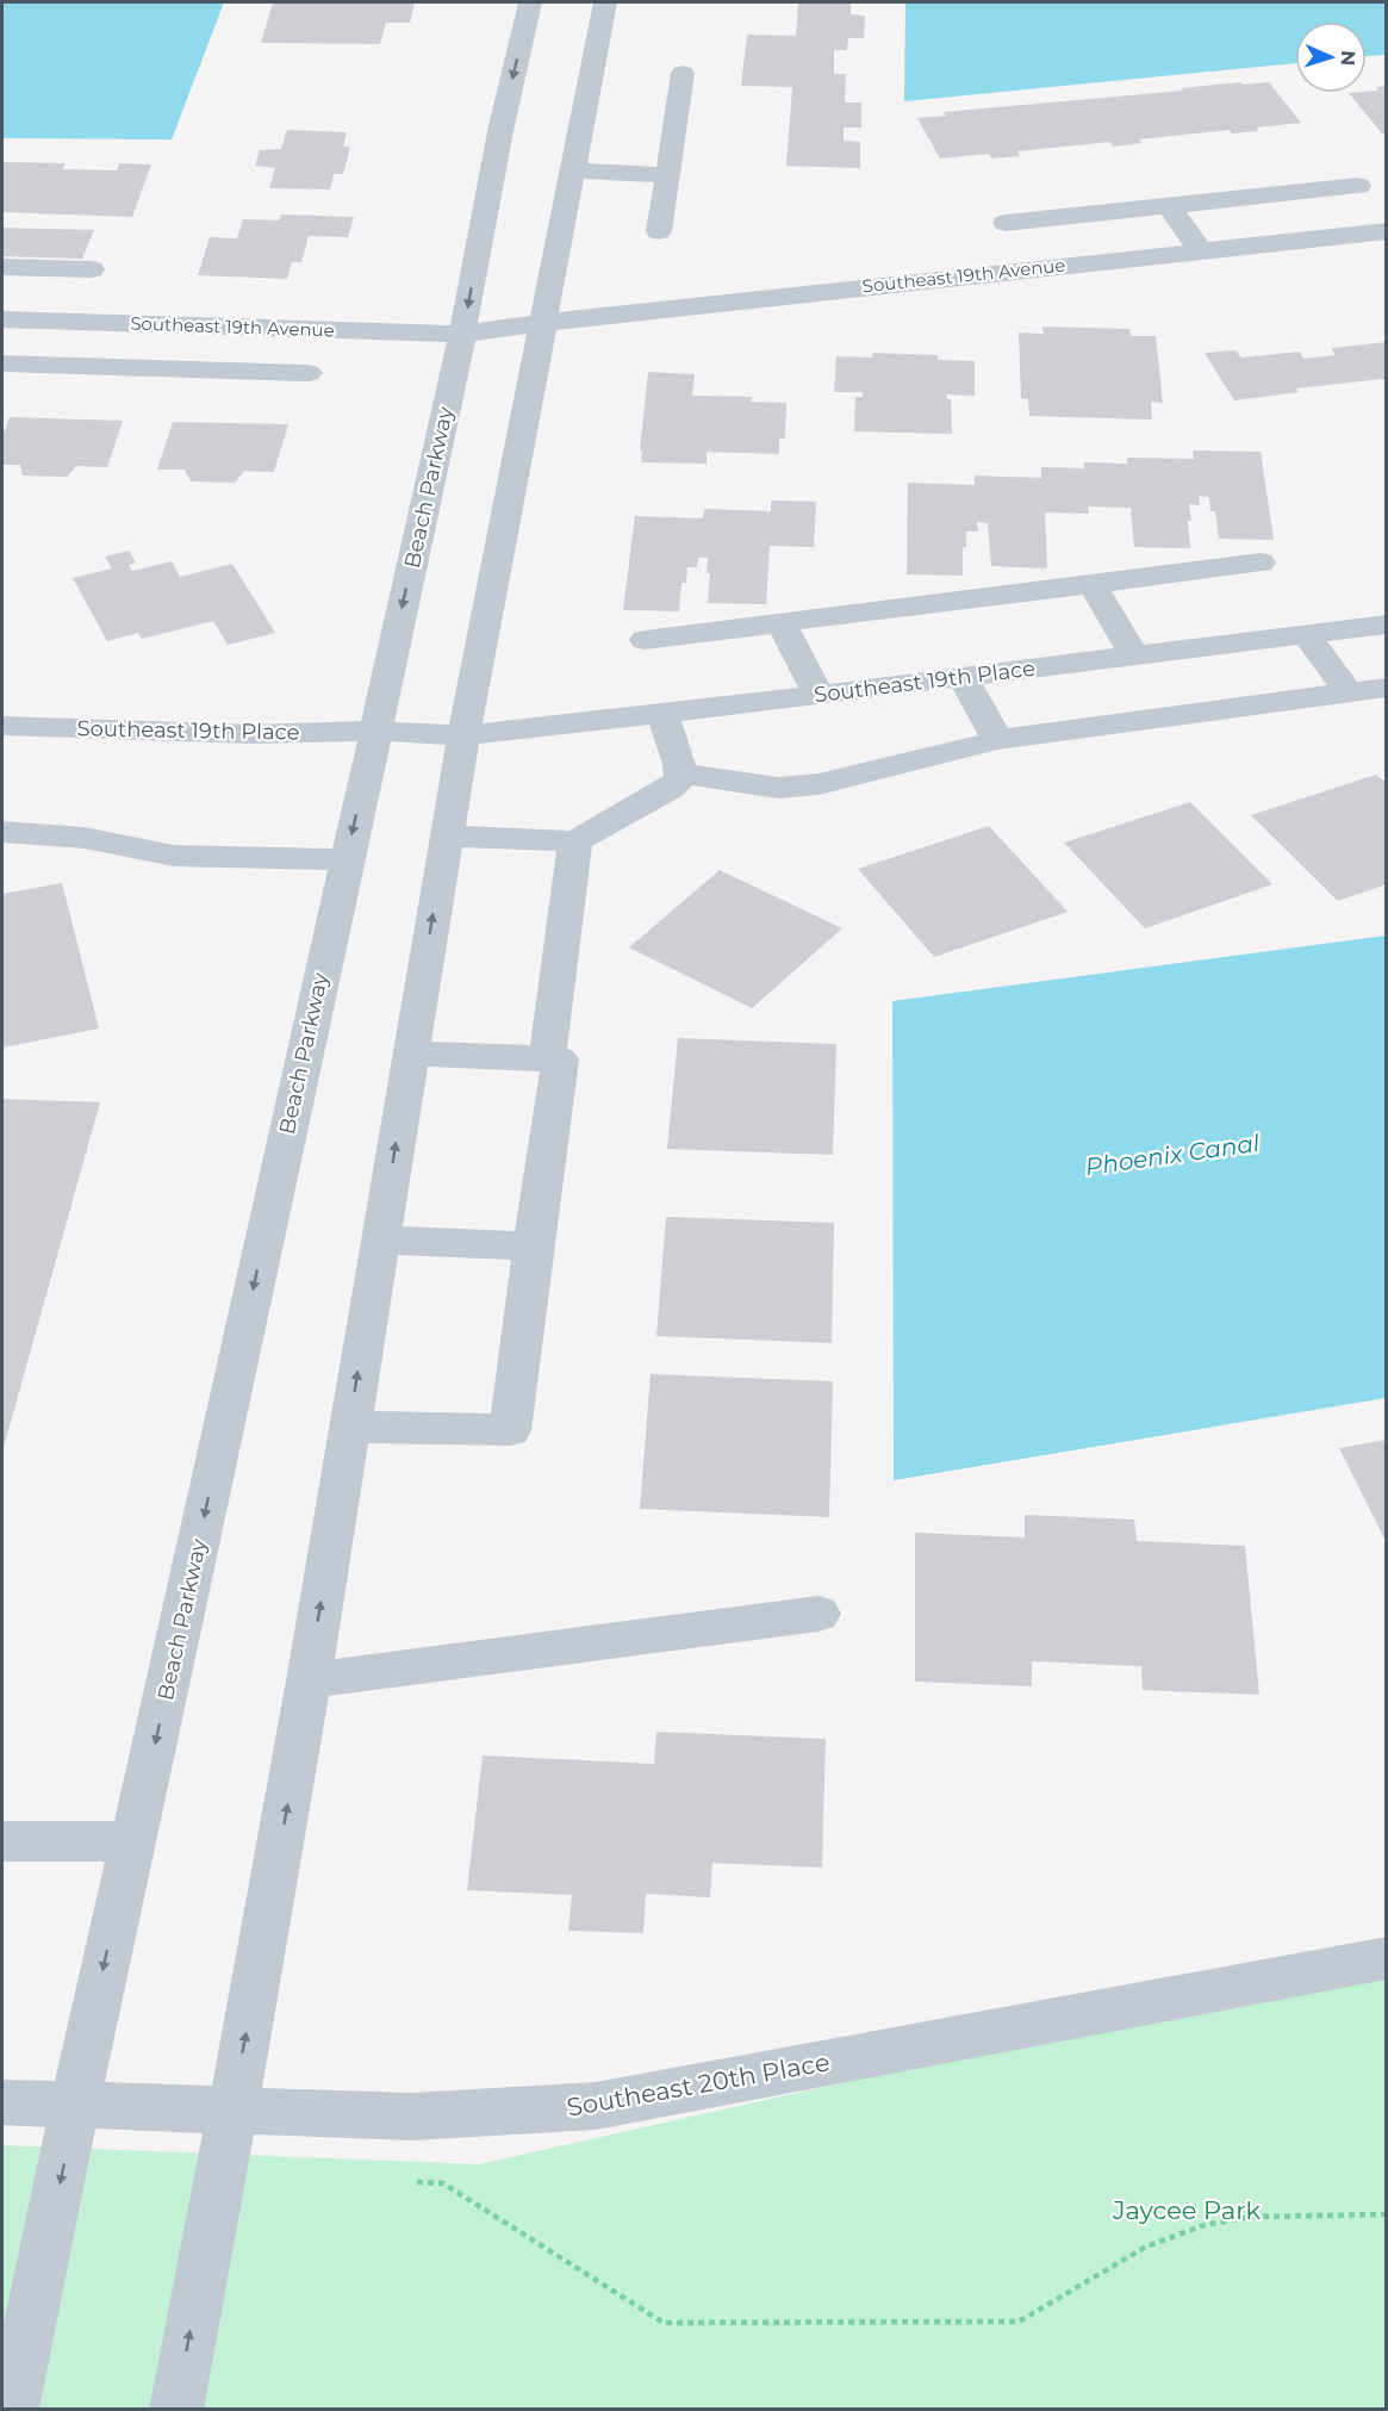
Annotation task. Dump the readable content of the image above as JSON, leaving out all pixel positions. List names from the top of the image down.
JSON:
{
  "streets": {
    "street": [
      "Southeast 19th Avenue",
      "Beach Parkway",
      "Southeast 19th Place",
      "Southeast 20th Place"
    ]
  },
  "crossings": [
    ["Southeast 19th Avenue", "Beach Parkway"],
    ["Beach Parkway", "Southeast 19th Place"],
    ["Beach Parkway", "Southeast 20th Place"]
  ],
  "water": ["Phoenix Canal"],
  "parks": ["Jaycee Park"],
  "north": "right"
}
